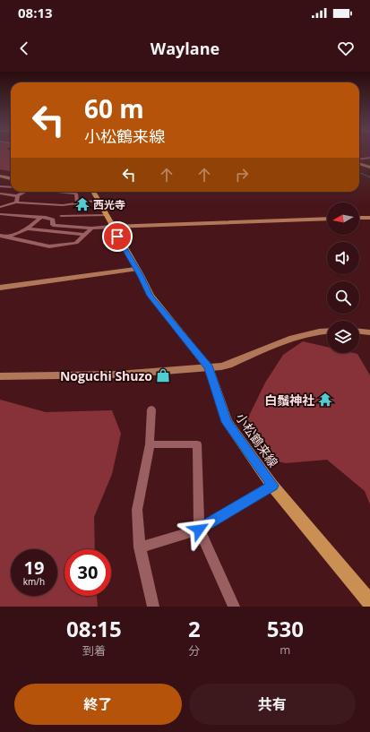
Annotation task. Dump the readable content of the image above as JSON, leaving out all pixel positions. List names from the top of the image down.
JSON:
{
  "streets": {
    "main road": ["小松鶴来線"]
  },
  "places": {
    "temple": ["西光寺", "白鬚神社"],
    "shop": ["Noguchi Shuzo"]
  },
  "north": "left",
  "page": {
    "status": "08:13",
    "header": "Waylane",
    "turn": ["60 m", "小松鶴来線"],
    "speed": "19 km/h",
    "limit": "30",
    "eta": [
      "08:15",
      "到着",
      "2",
      "分",
      "530",
      "m"
    ],
    "buttons": ["終了", "共有"]
  }
}
